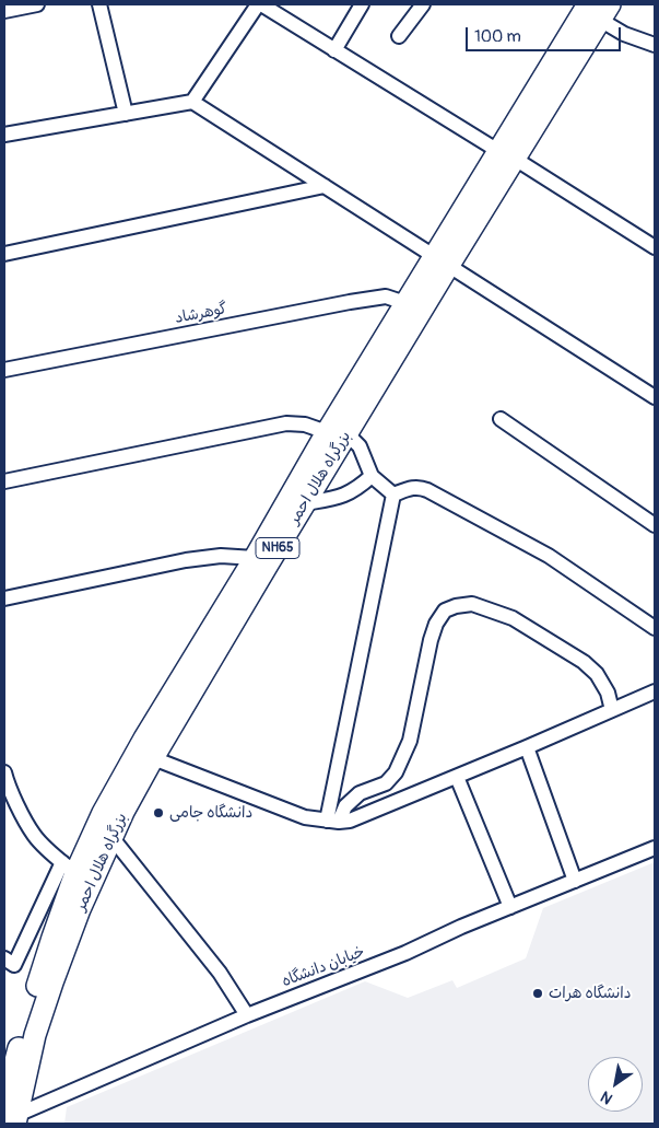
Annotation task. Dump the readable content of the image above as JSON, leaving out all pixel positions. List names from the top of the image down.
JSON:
{
  "streets": {
    "highway": ["بزرگراه هلال احمر", "NH65"],
    "street": ["گوهرشاد", "خیابان دانشگاه"]
  },
  "crossings": [
    ["گوهرشاد", "بزرگراه هلال احمر"],
    ["بزرگراه هلال احمر", "خیابان دانشگاه"]
  ],
  "places": ["دانشگاه جامی", "دانشگاه هرات"],
  "scale_bar": "100 m",
  "north": "bottom left"
}
